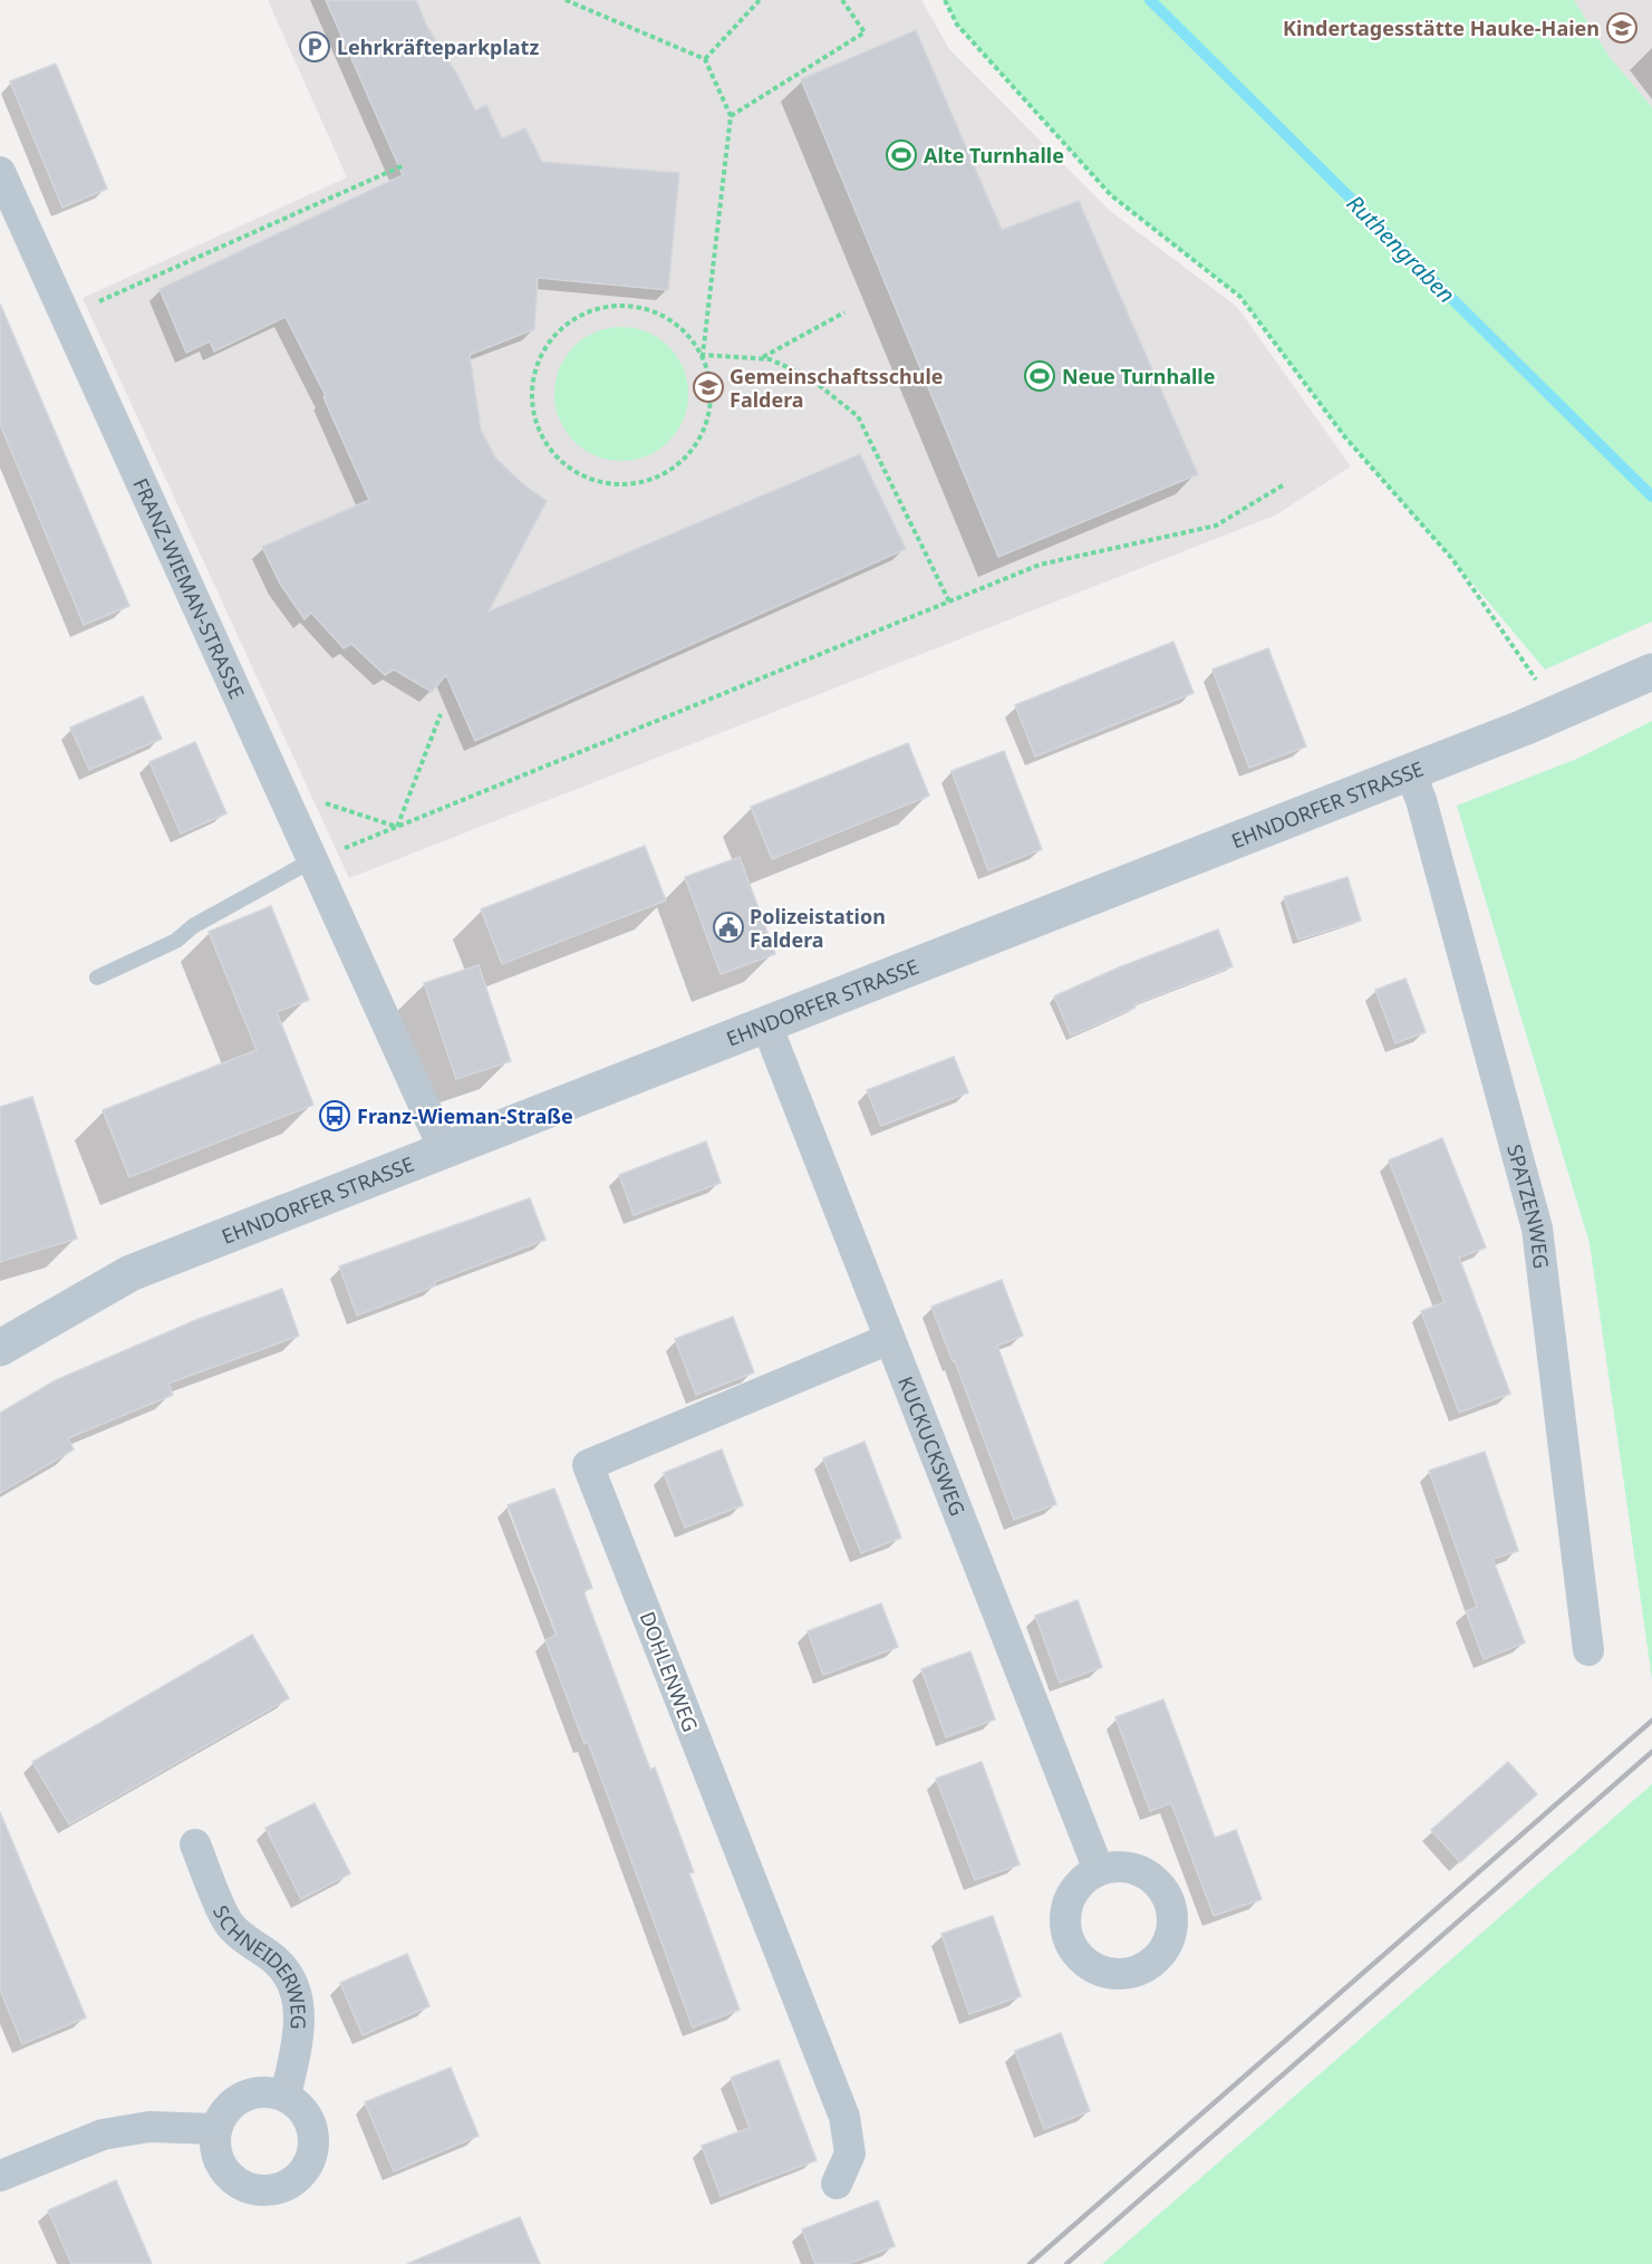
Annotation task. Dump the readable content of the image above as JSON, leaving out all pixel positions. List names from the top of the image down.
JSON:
{
  "streets": {
    "street": [
      "FRANZ-WIEMAN-STRASSE",
      "EHNDORFER STRASSE",
      "SPATZENWEG",
      "KUCKUCKSWEG",
      "DOHLENWEG",
      "SCHNEIDERWEG"
    ]
  },
  "crossings": [
    ["FRANZ-WIEMAN-STRASSE", "EHNDORFER STRASSE"],
    ["EHNDORFER STRASSE", "SPATZENWEG"],
    ["EHNDORFER STRASSE", "KUCKUCKSWEG"],
    ["KUCKUCKSWEG", "DOHLENWEG"]
  ],
  "water": ["Ruthengraben"],
  "places": {
    "school or university": ["Kindertagesstätte Hauke-Haien", "Gemeinschaftsschule Faldera"],
    "parking": ["Lehrkräfteparkplatz"],
    "sports": ["Alte Turnhalle", "Neue Turnhalle"],
    "public building": ["Polizeistation Faldera"],
    "bus stop": ["Franz-Wieman-Straße"]
  }
}
